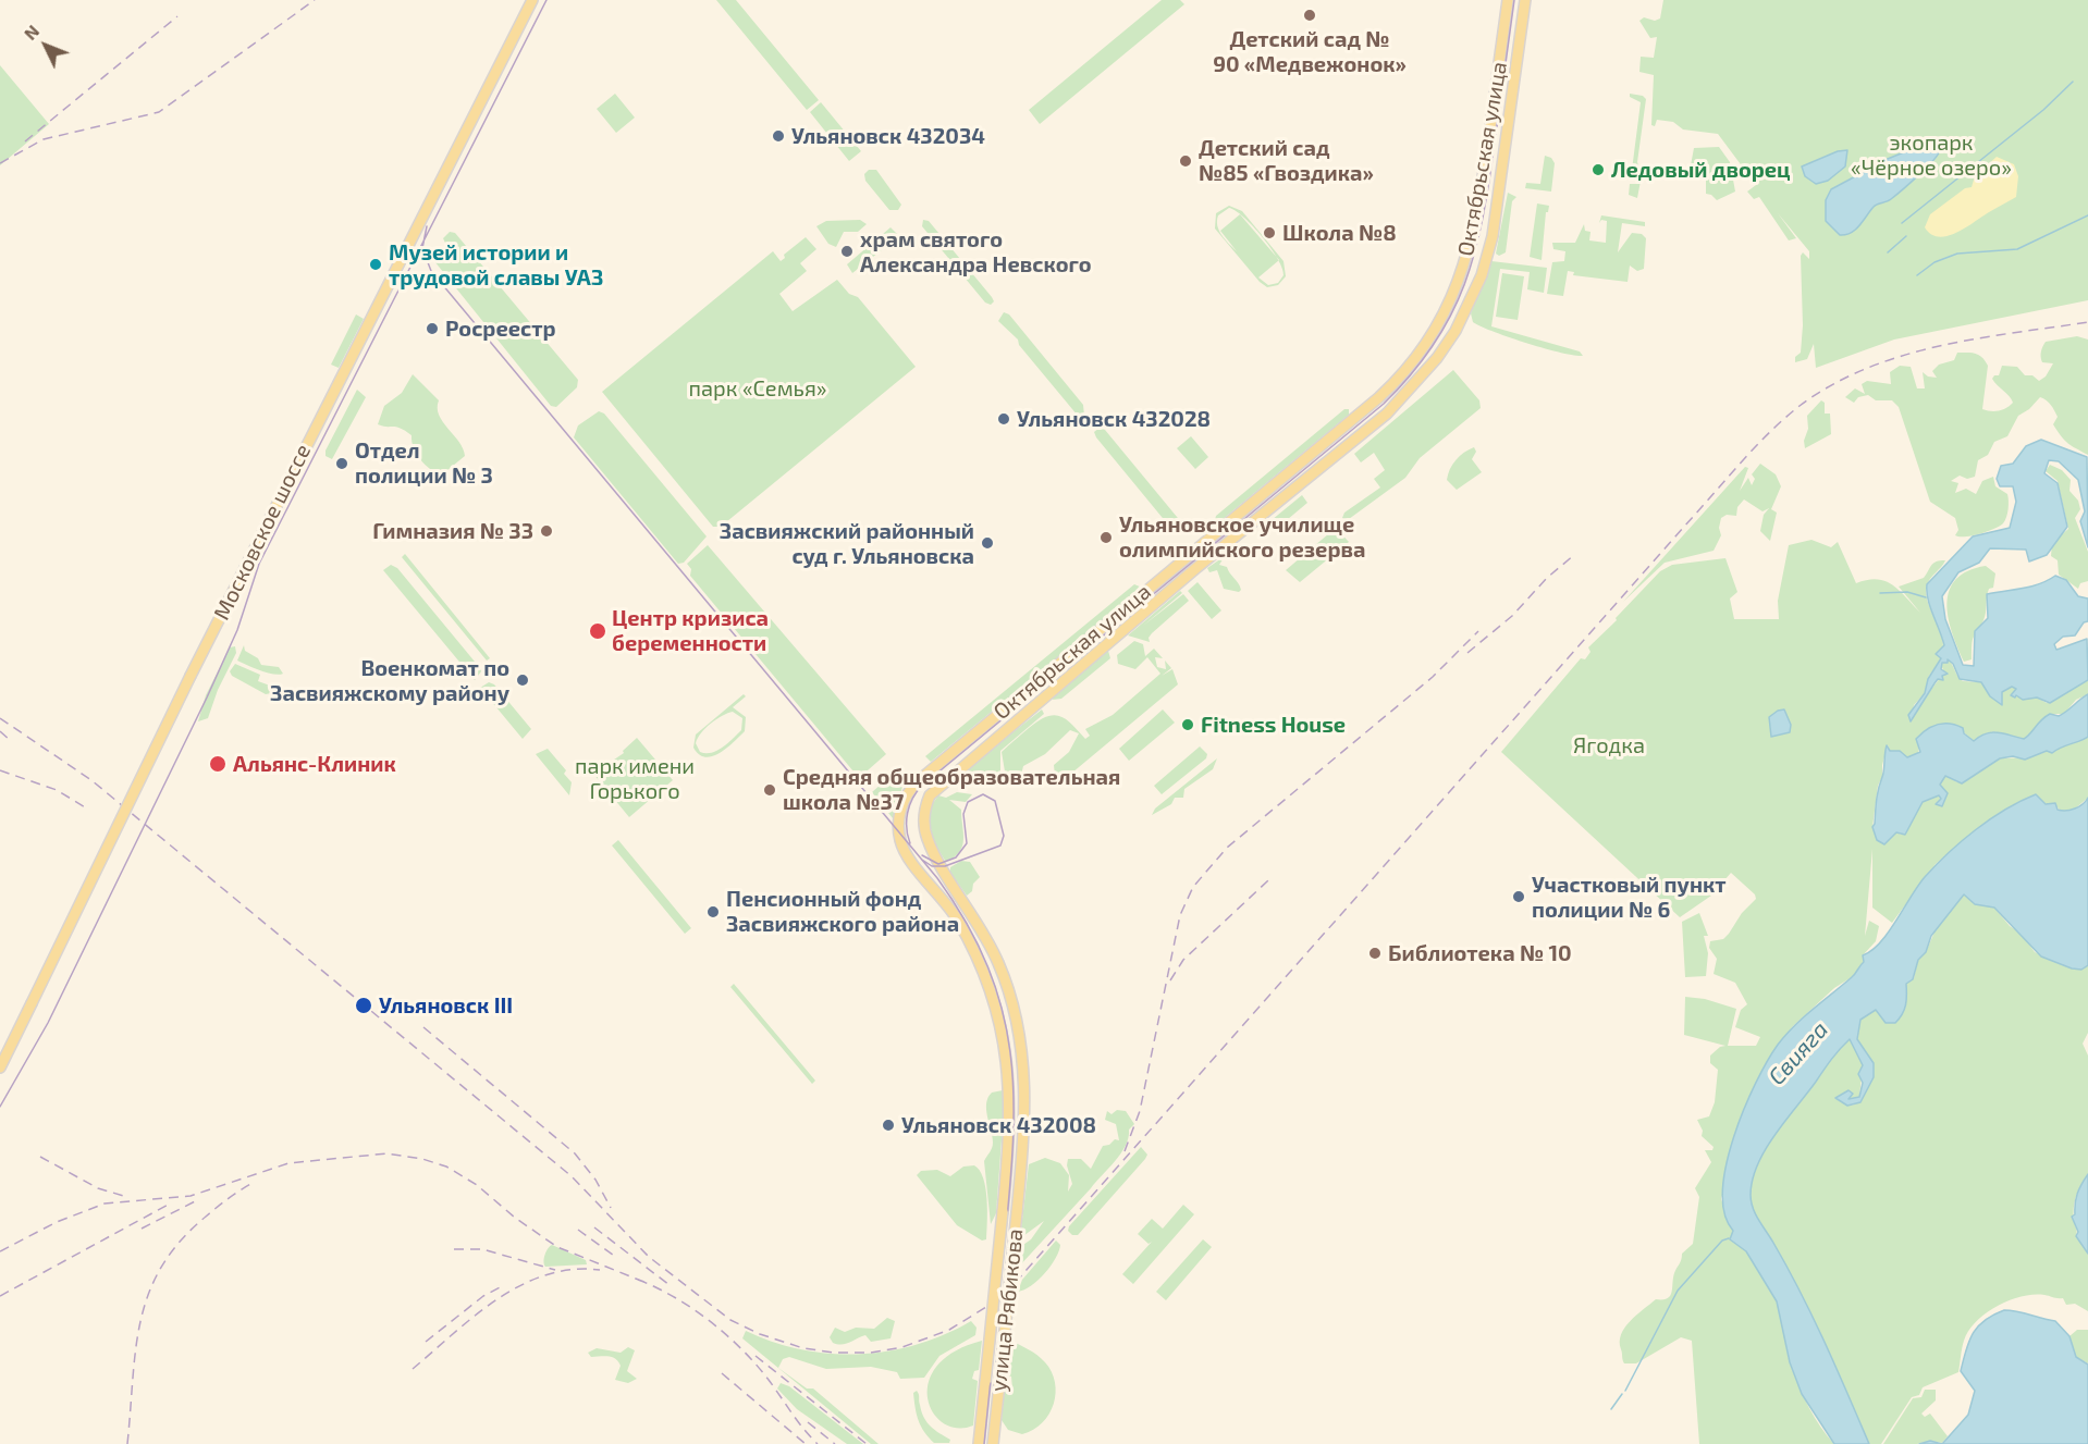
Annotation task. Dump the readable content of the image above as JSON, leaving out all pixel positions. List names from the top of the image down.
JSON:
{
  "streets": {
    "main road": ["Октябрьская улица", "Московское шоссе", "улица Рябикова"]
  },
  "crossings": [
    ["Октябрьская улица", "улица Рябикова"]
  ],
  "water": ["Свияга"],
  "parks": [
    "экопарк «Чёрное озеро»",
    "парк «Семья»",
    "Ягодка",
    "парк имени Горького"
  ],
  "places": [
    "Детский сад № 90 «Медвежонок»",
    "Ульяновск 432034",
    "Детский сад №85 «Гвоздика»",
    "Ледовый дворец",
    "Школа №8",
    "храм святого Александра Невского",
    "Музей истории и трудовой славы УАЗ",
    "Росреестр",
    "Ульяновск 432028",
    "Отдел полиции № 3",
    "Гимназия № 33",
    "Ульяновское училище олимпийского резерва",
    "Засвияжский районный суд г. Ульяновска",
    "Центр кризиса беременности",
    "Военкомат по Засвияжскому району",
    "Fitness House",
    "Альянс-Клиник",
    "Средняя общеобразовательная школа №37",
    "Участковый пункт полиции № 6",
    "Пенсионный фонд Засвияжского района",
    "Библиотека № 10",
    "Ульяновск III",
    "Ульяновск 432008"
  ],
  "north": "top left"
}
